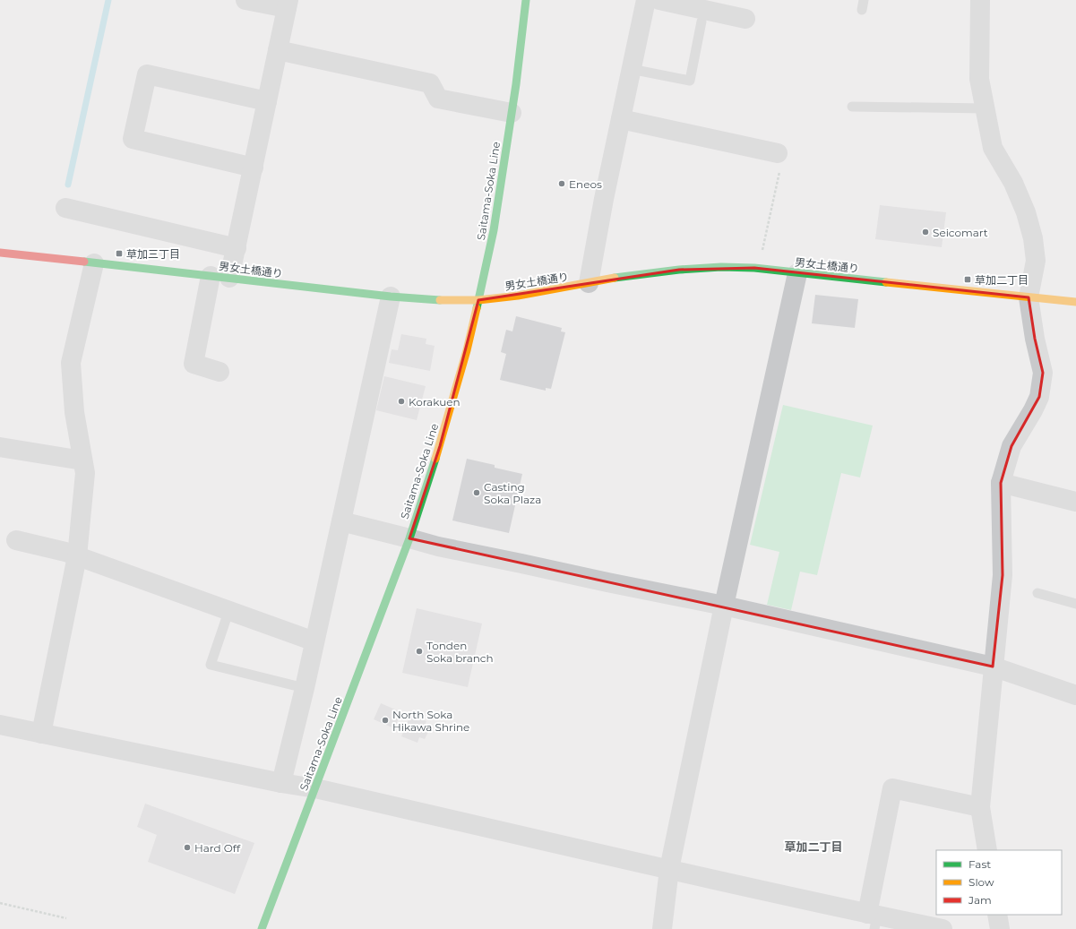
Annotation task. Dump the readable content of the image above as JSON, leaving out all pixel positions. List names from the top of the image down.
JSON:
{
  "streets": {
    "street": ["Saitama-Soka Line", "男女土橋通り"]
  },
  "crossings": [
    ["Saitama-Soka Line", "男女土橋通り"]
  ],
  "districts": ["草加二丁目"],
  "places": {
    "other": [
      "Eneos",
      "Seicomart",
      "Korakuen",
      "Casting Soka Plaza",
      "Tonden Soka branch",
      "North Soka Hikawa Shrine",
      "Hard Off"
    ],
    "transit": ["草加三丁目", "草加二丁目"]
  },
  "legend": ["Fast", "Slow", "Jam"]
}
